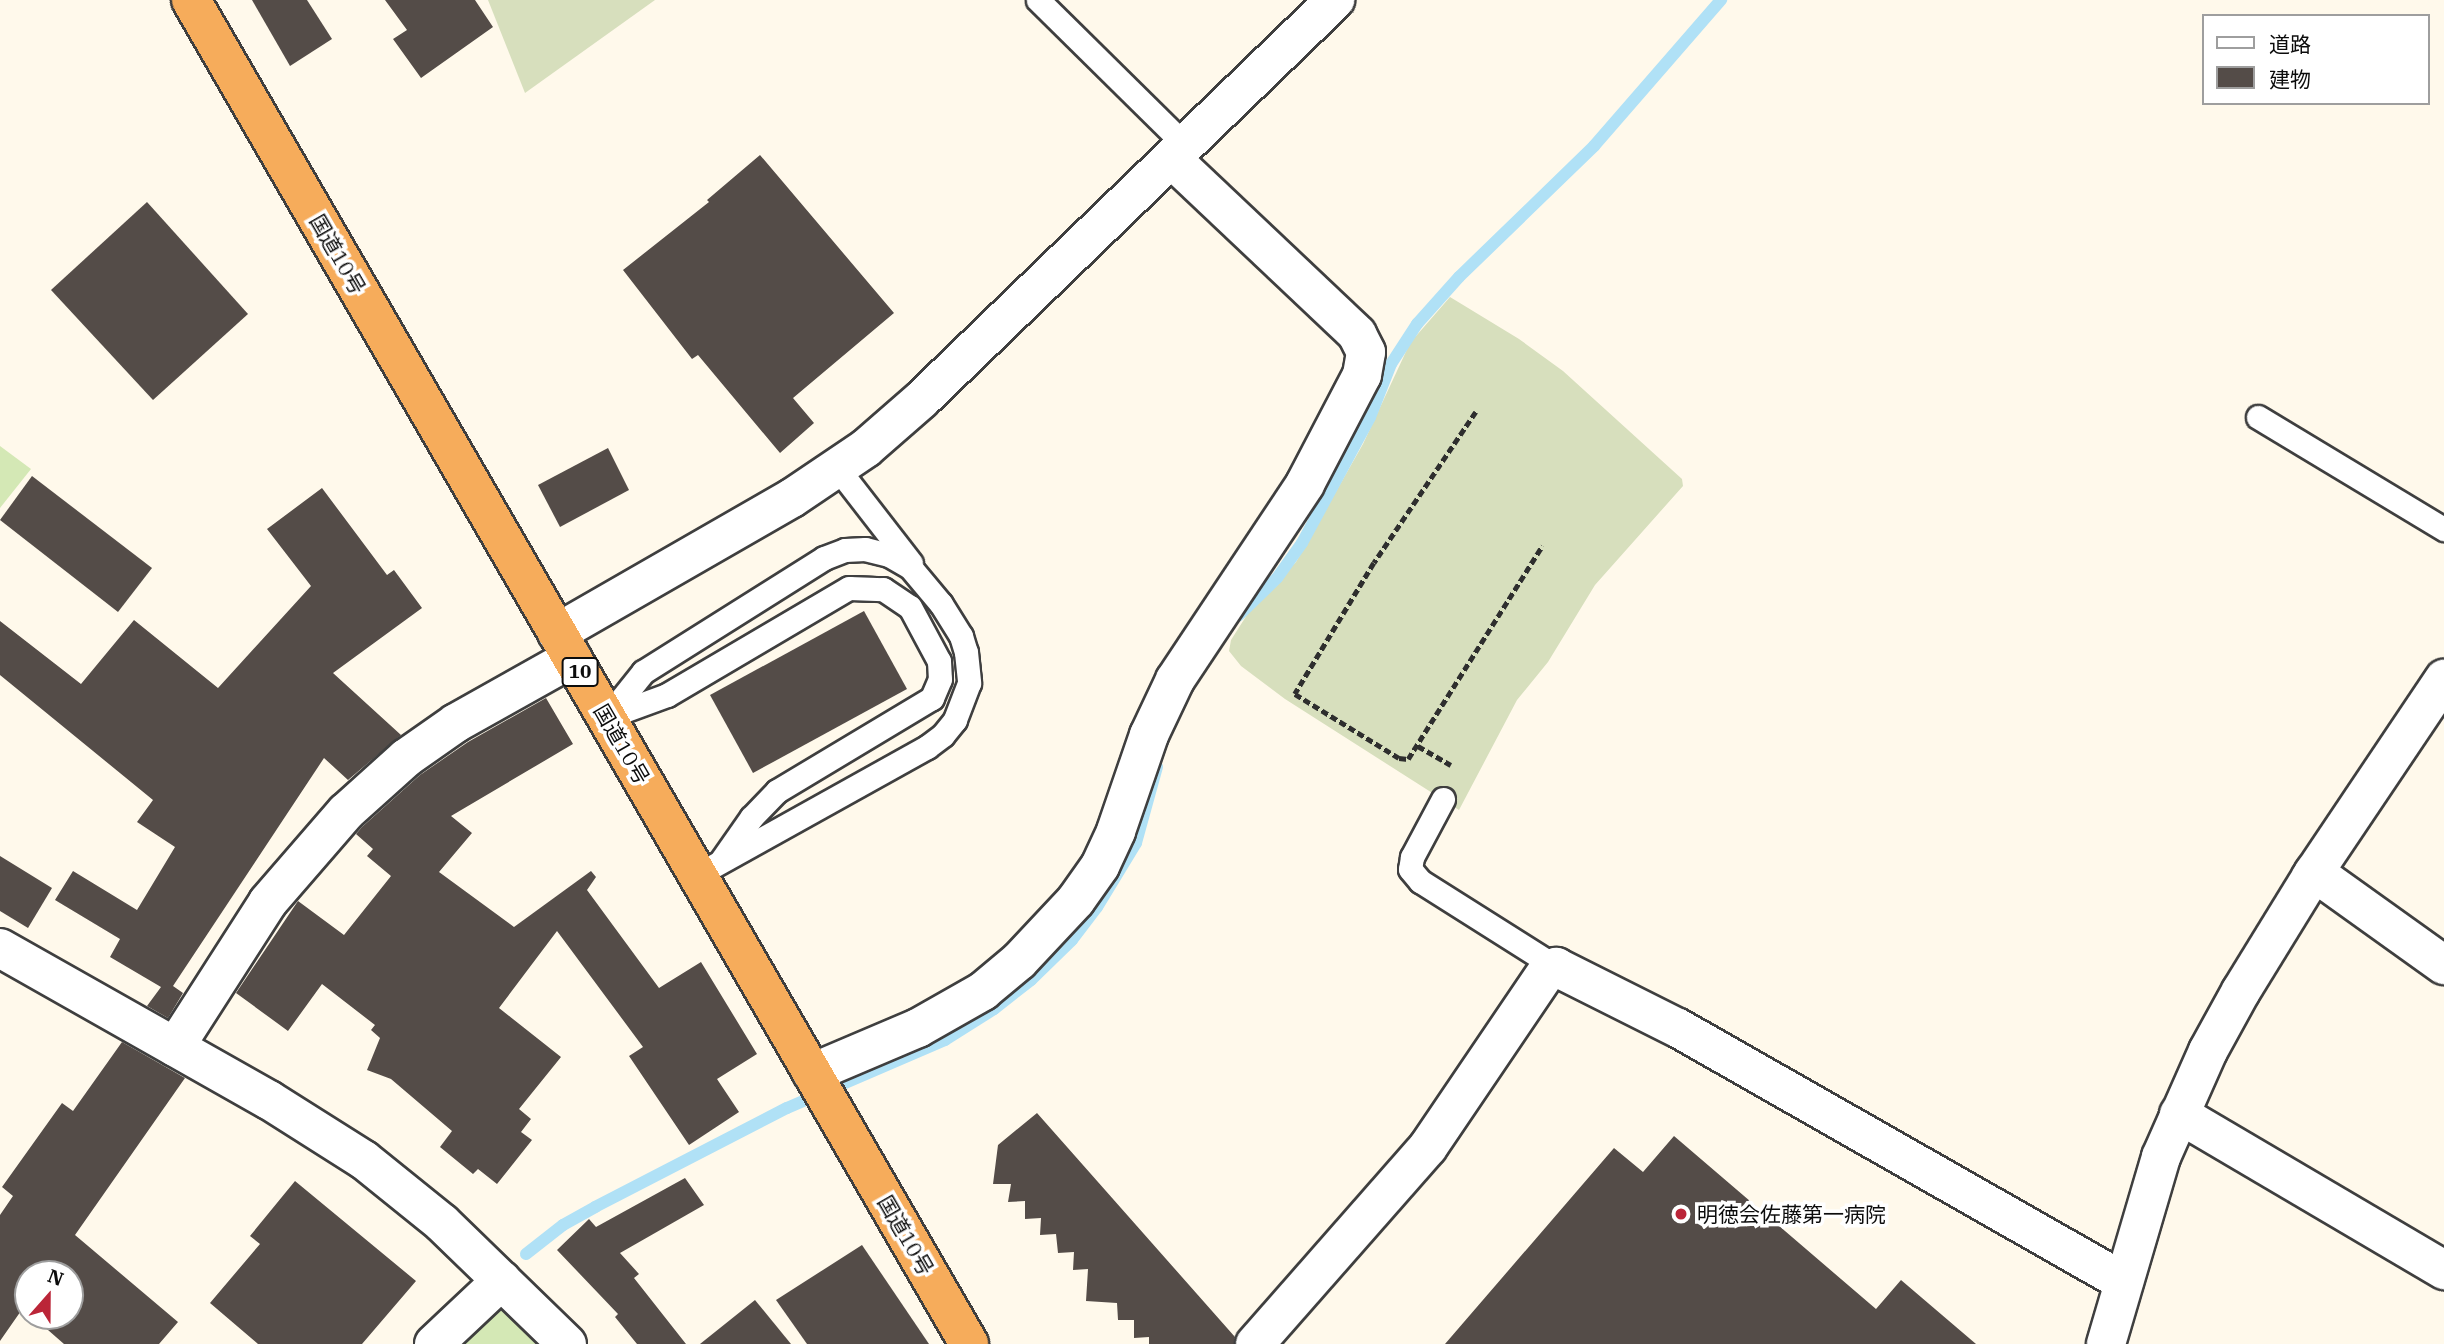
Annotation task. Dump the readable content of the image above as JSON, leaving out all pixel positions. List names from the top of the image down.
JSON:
{
  "streets": {
    "highway": ["国道10号", "10"]
  },
  "places": ["明徳会佐藤第一病院"],
  "legend": ["道路", "建物"],
  "north": "top"
}
